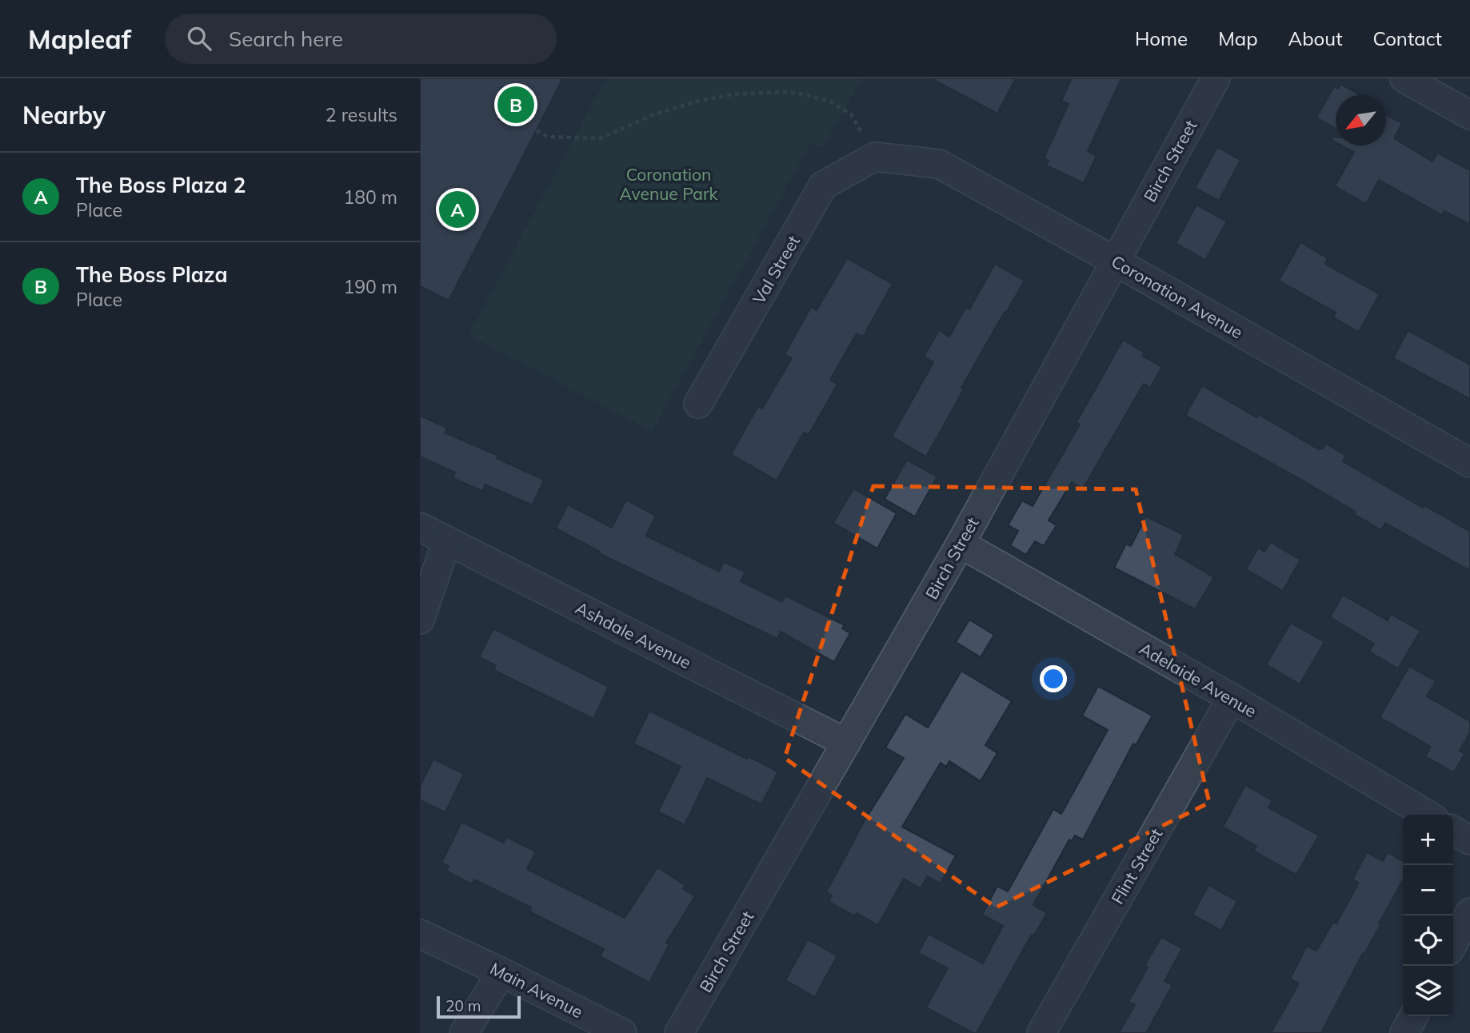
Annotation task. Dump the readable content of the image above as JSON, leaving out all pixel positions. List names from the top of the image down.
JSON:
{
  "streets": {
    "street": [
      "Birch Street",
      "Val Street",
      "Coronation Avenue",
      "Ashdale Avenue",
      "Adelaide Avenue",
      "Flint Street",
      "Main Avenue"
    ]
  },
  "crossings": [
    ["Birch Street", "Coronation Avenue"],
    ["Birch Street", "Ashdale Avenue"],
    ["Birch Street", "Adelaide Avenue"],
    ["Val Street", "Coronation Avenue"],
    ["Adelaide Avenue", "Flint Street"]
  ],
  "parks": ["Coronation Avenue Park"],
  "scale_bar": "20 m",
  "north": "bottom left",
  "page": {
    "header": "Mapleaf",
    "search": "Search here",
    "nav": [
      "Home",
      "Map",
      "About",
      "Contact"
    ],
    "heading": ["Nearby", "2 results"],
    "pins": ["B", "A"],
    "list": [
      {
        "mark": "A",
        "name": "The Boss Plaza 2",
        "note": "Place",
        "value": "180 m"
      },
      {
        "mark": "B",
        "name": "The Boss Plaza",
        "note": "Place",
        "value": "190 m"
      }
    ],
    "map_buttons": ["+", "−"],
    "scale": "20 m"
  }
}
